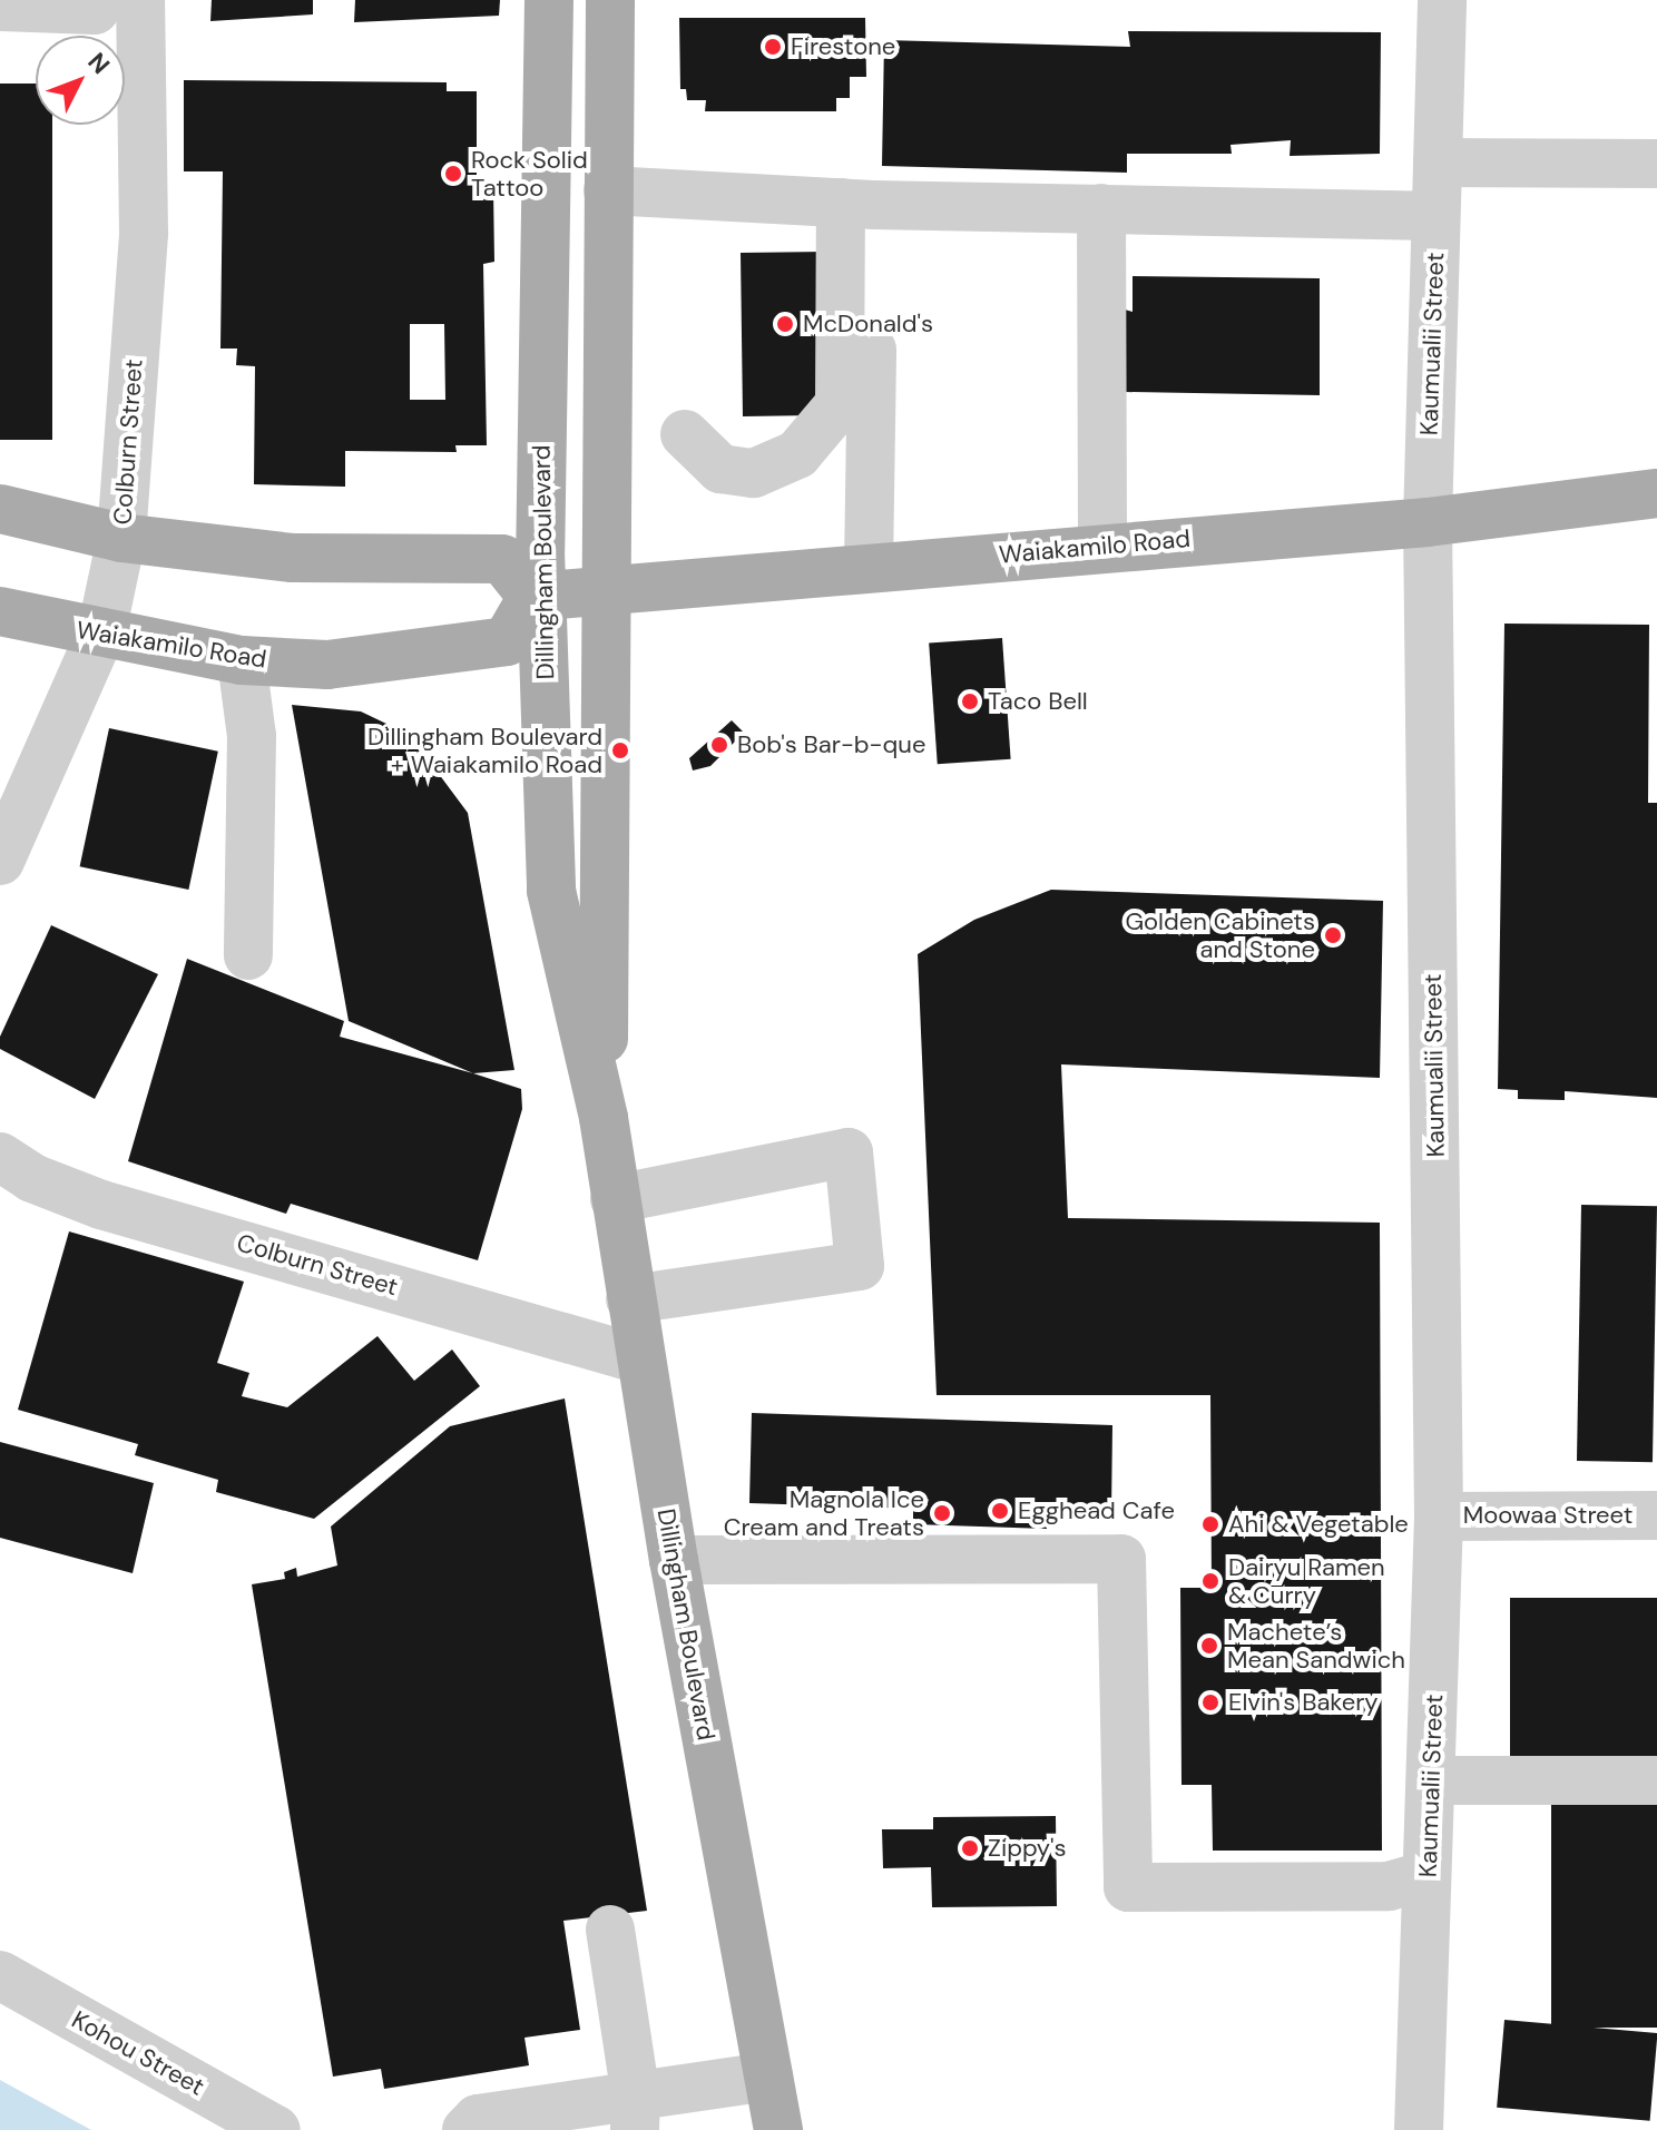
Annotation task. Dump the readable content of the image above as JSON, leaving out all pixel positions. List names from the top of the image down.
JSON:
{
  "streets": {
    "main road": ["Waiakamilo Road", "Dillingham Boulevard"],
    "street": [
      "Kaumualii Street",
      "Colburn Street",
      "Moowaa Street",
      "Kohou Street"
    ]
  },
  "crossings": [
    ["Kaumualii Street", "Waiakamilo Road"],
    ["Kaumualii Street", "Moowaa Street"],
    ["Colburn Street", "Waiakamilo Road"],
    ["Colburn Street", "Dillingham Boulevard"],
    ["Waiakamilo Road", "Dillingham Boulevard"]
  ],
  "places": [
    "Firestone",
    "Rock Solid Tattoo",
    "McDonald's",
    "Taco Bell",
    "Bob's Bar-b-que",
    "Dillingham Boulevard + Waiakamilo Road",
    "Golden Cabinets and Stone",
    "Egghead Cafe",
    "Magnola Ice Cream and Treats",
    "Ahi & Vegetable",
    "Dairyu Ramen & Curry",
    "Machete’s Mean Sandwich",
    "Elvin's Bakery",
    "Zippy's"
  ],
  "north": "top right"
}
